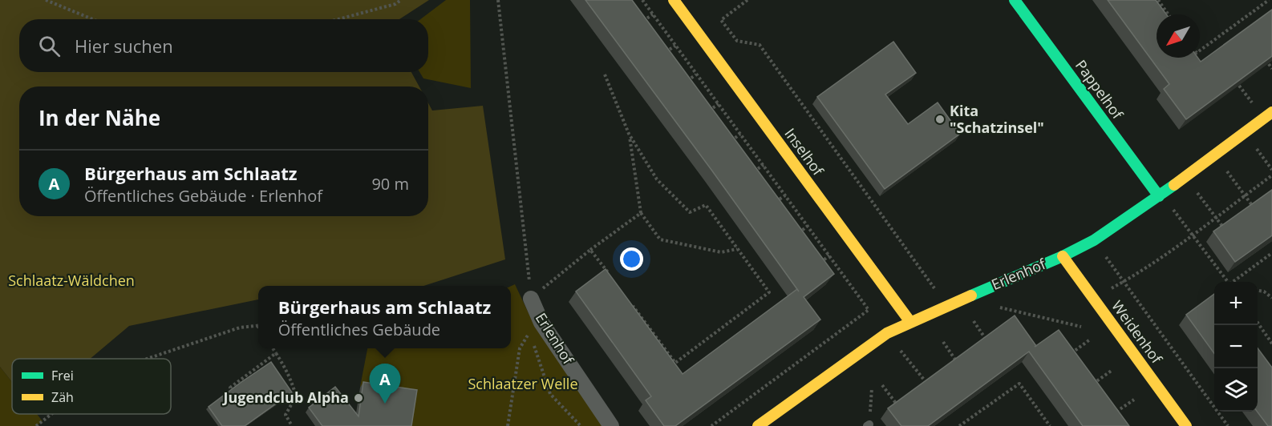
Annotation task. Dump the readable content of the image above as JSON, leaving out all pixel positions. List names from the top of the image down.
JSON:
{
  "streets": {
    "street": [
      "Pappelhof",
      "Inselhof",
      "Erlenhof",
      "Weidenhof"
    ]
  },
  "crossings": [
    ["Pappelhof", "Erlenhof"],
    ["Inselhof", "Erlenhof"],
    ["Erlenhof", "Weidenhof"]
  ],
  "parks": ["Schlaatz-Wäldchen", "Schlaatzer Welle"],
  "places": ["Kita \"Schatzinsel\"", "Jugendclub Alpha"],
  "legend": ["Frei", "Zäh"],
  "north": "bottom left",
  "page": {
    "search": "Hier suchen",
    "heading": "In der Nähe",
    "list": [
      {
        "mark": "A",
        "name": "Bürgerhaus am Schlaatz",
        "note": "Öffentliches Gebäude · Erlenhof",
        "value": "90 m"
      }
    ],
    "map_buttons": ["+", "−"],
    "popup": ["Bürgerhaus am Schlaatz", "Öffentliches Gebäude"],
    "pins": "A"
  }
}
